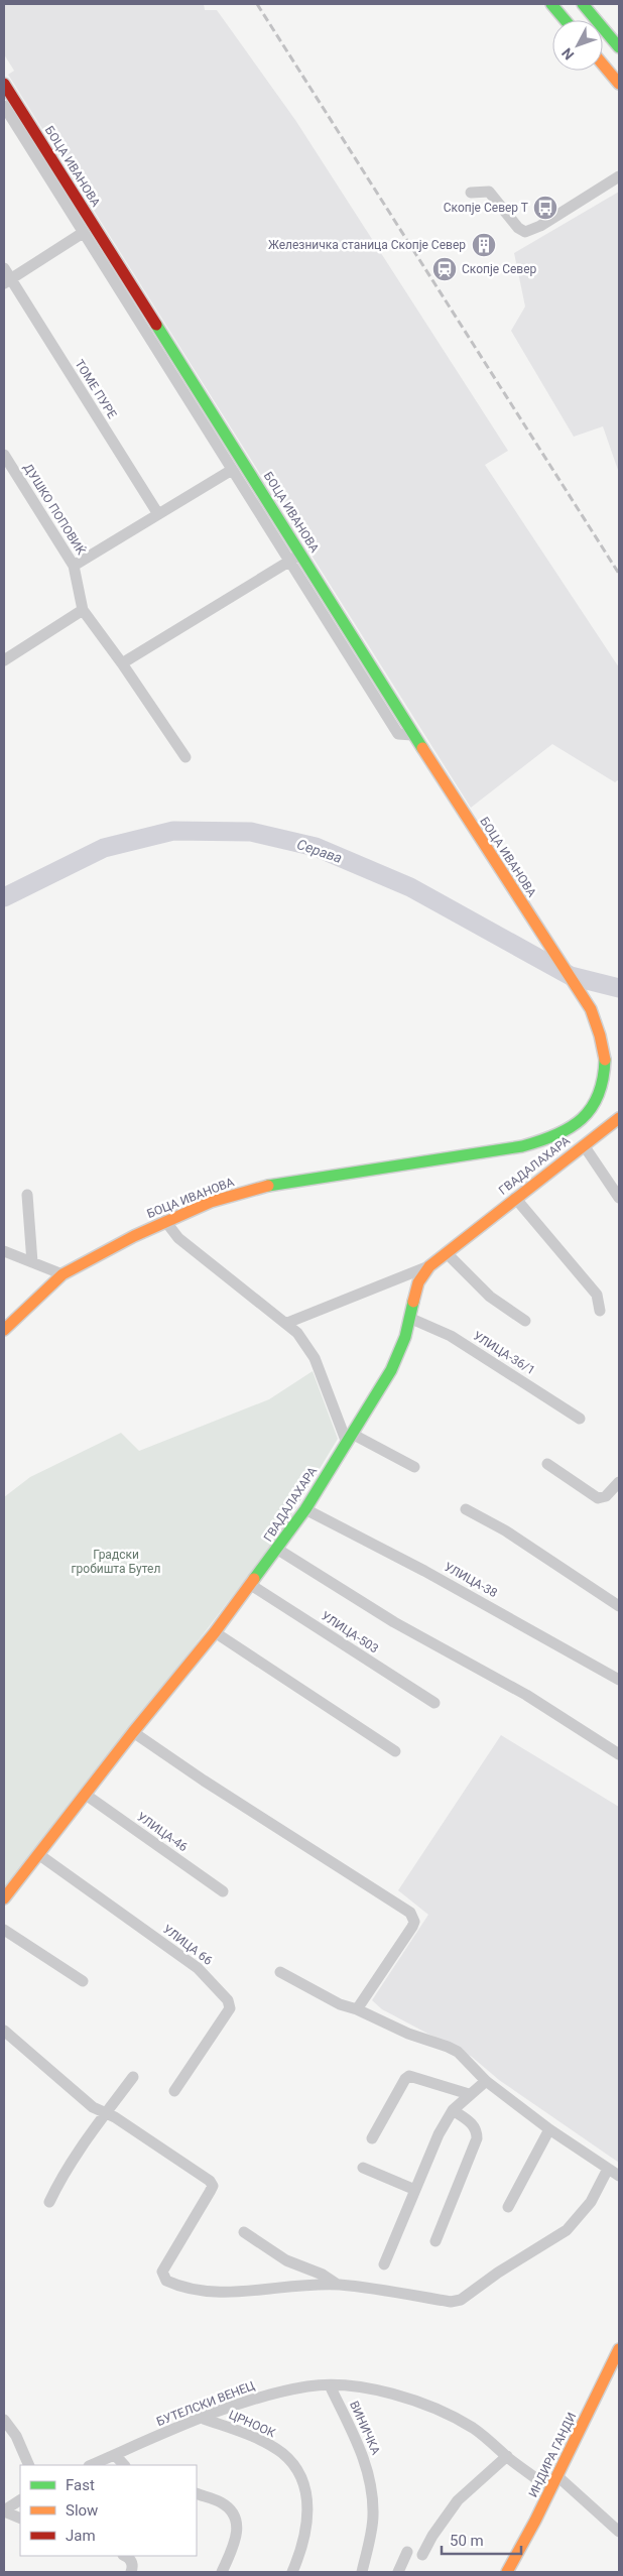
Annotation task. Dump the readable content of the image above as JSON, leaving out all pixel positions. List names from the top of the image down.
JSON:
{
  "streets": {
    "street": [
      "БОЦА ИВАНОВА",
      "ТОМЕ ПУРЕ",
      "ДУШКО ПОПОВИЌ",
      "ГВАДАЛАХАРА",
      "УЛИЦА-36/1",
      "УЛИЦА-38",
      "УЛИЦА-503",
      "УЛИЦА-46",
      "УЛИЦА 66",
      "БУТЕЛСКИ ВЕНЕЦ",
      "ЦРНООК",
      "ВИНИЧКА",
      "ИНДИРА ГАНДИ"
    ]
  },
  "crossings": [
    ["ГВАДАЛАХАРА", "УЛИЦА-36/1"],
    ["ГВАДАЛАХАРА", "УЛИЦА-38"],
    ["ГВАДАЛАХАРА", "УЛИЦА-503"],
    ["ГВАДАЛАХАРА", "УЛИЦА-46"],
    ["ГВАДАЛАХАРА", "УЛИЦА 66"],
    ["БУТЕЛСКИ ВЕНЕЦ", "ЦРНООК"],
    ["БУТЕЛСКИ ВЕНЕЦ", "ВИНИЧКА"],
    ["БУТЕЛСКИ ВЕНЕЦ", "ИНДИРА ГАНДИ"]
  ],
  "water": ["Серава"],
  "parks": ["Градски гробишта Бутел"],
  "places": {
    "bus stop": ["Скопје Север Т"],
    "building": ["Железничка станица Скопје Север"],
    "station": ["Скопје Север"]
  },
  "legend": ["Fast", "Slow", "Jam"],
  "scale_bar": "50 m",
  "north": "bottom left"
}
